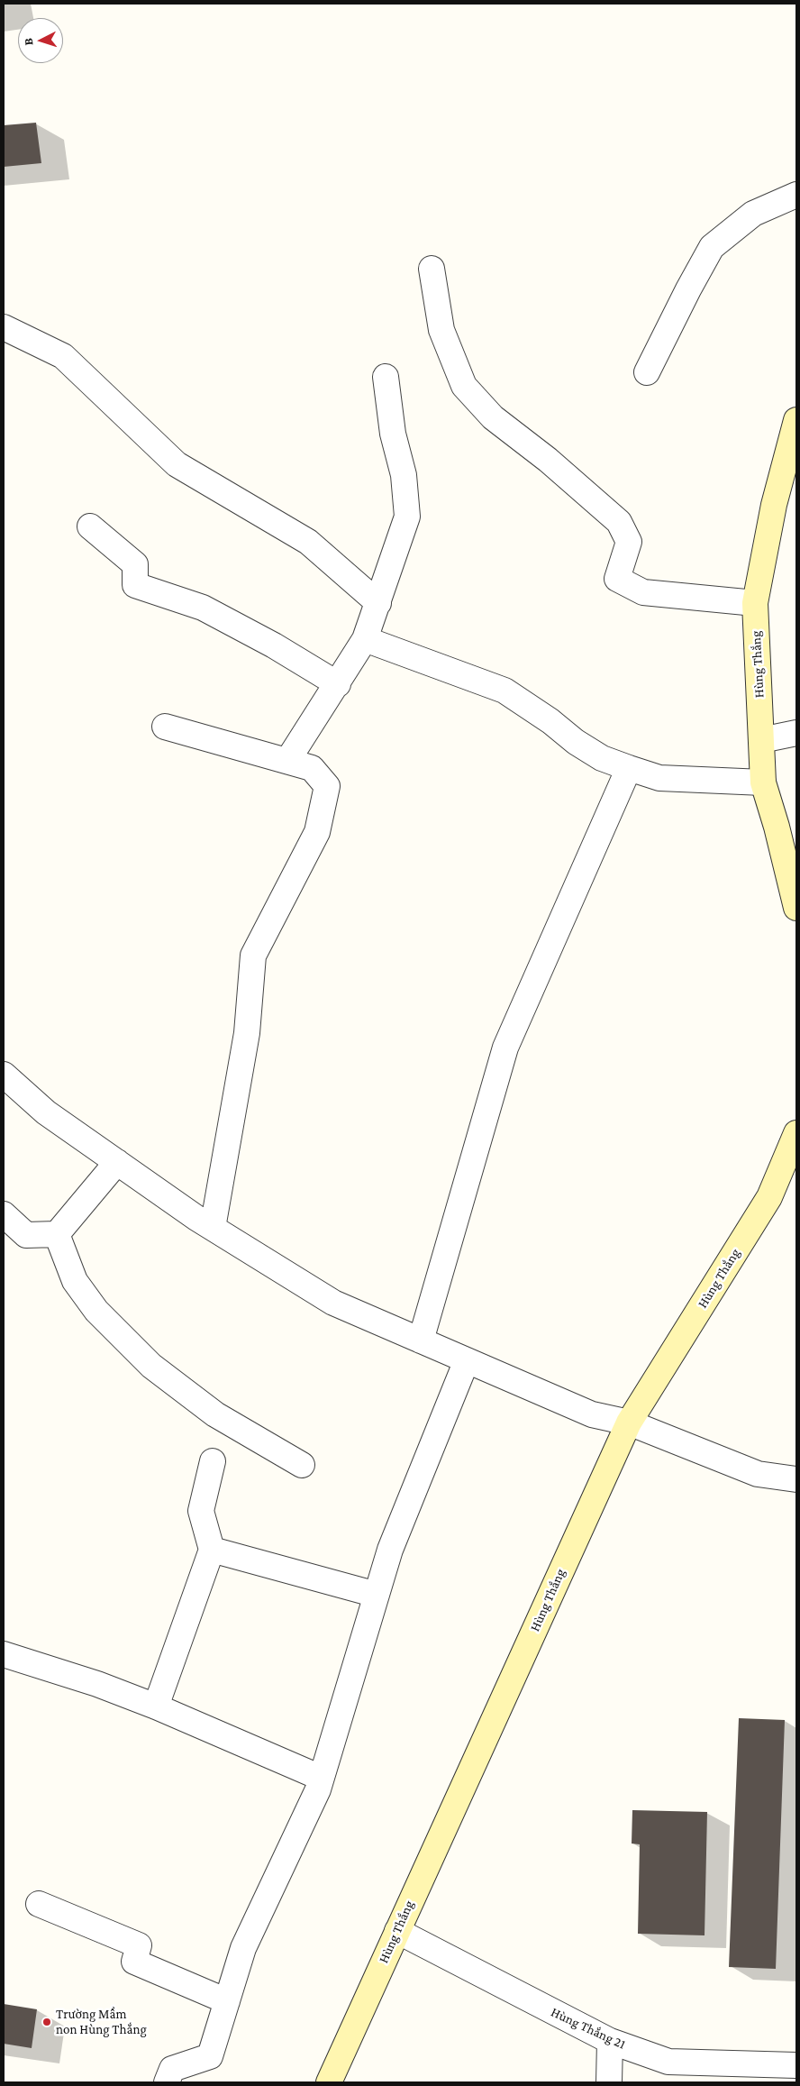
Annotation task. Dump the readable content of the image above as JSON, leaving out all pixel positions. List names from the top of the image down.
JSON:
{
  "streets": {
    "street": ["Hùng Thắng", "Hùng Thắng 21"]
  },
  "crossings": [
    ["Hùng Thắng", "Hùng Thắng 21"]
  ],
  "places": ["Trường Mầm non Hùng Thắng"],
  "north": "left"
}
